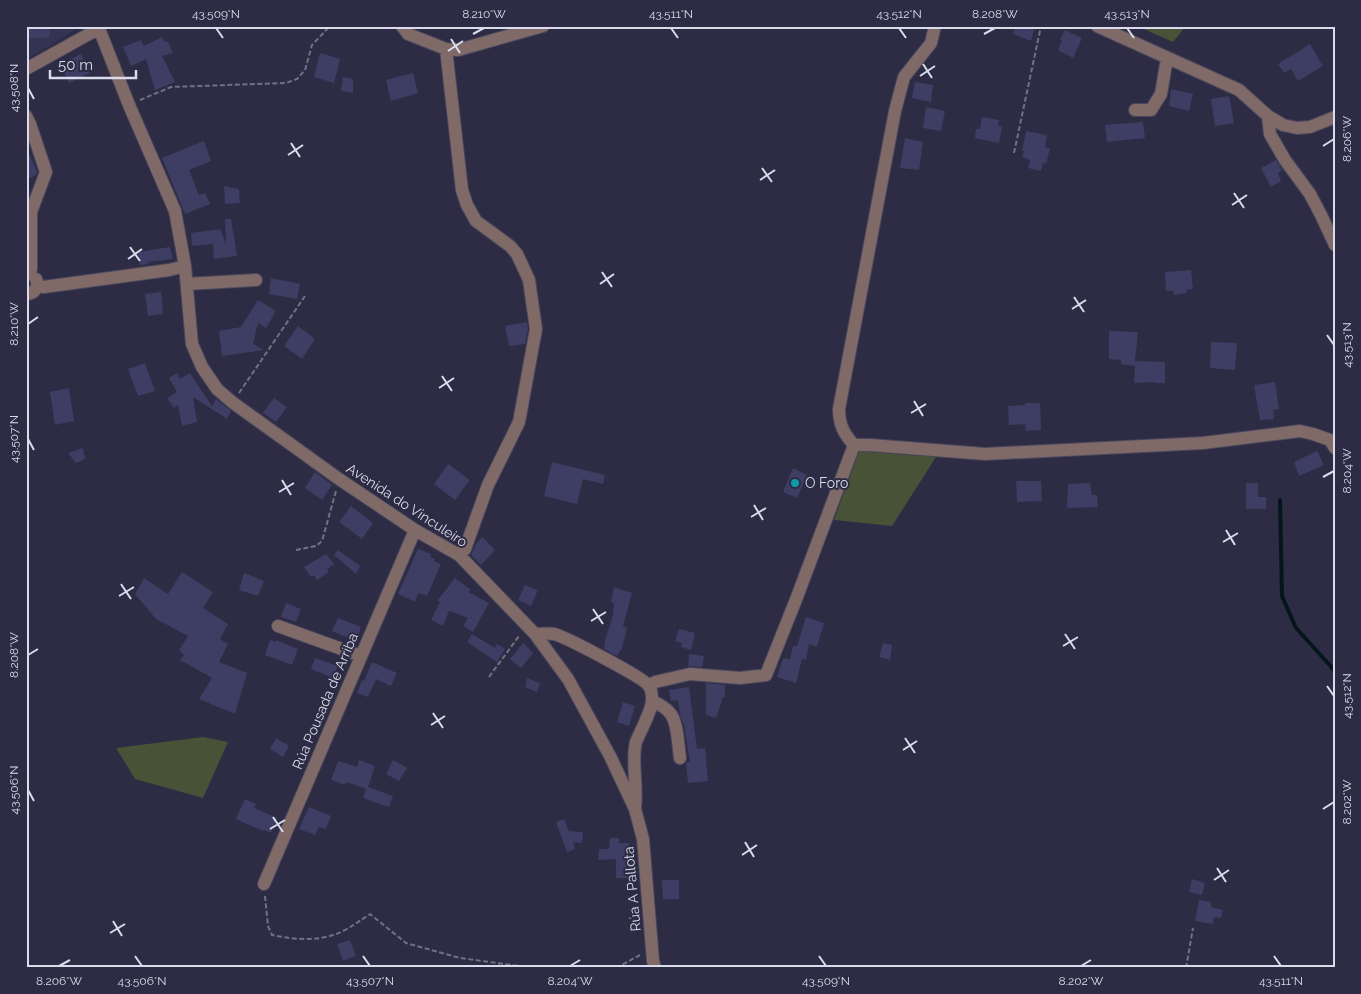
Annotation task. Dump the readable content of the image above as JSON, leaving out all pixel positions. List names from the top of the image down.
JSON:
{
  "streets": {
    "street": ["Avenida do Vinculeiro", "Rúa Pousada de Arriba", "Rúa A Pallota"]
  },
  "crossings": [
    ["Avenida do Vinculeiro", "Rúa Pousada de Arriba"],
    ["Avenida do Vinculeiro", "Rúa A Pallota"]
  ],
  "places": ["O Foro"],
  "scale_bar": "50 m",
  "coordinates": [
    "43.509°N",
    "8.210°W",
    "43.511°N",
    "43.512°N",
    "8.208°W",
    "43.513°N",
    "43.508°N",
    "8.206°W",
    "43.507°N",
    "8.204°W",
    "43.506°N",
    "8.202°W"
  ]
}
